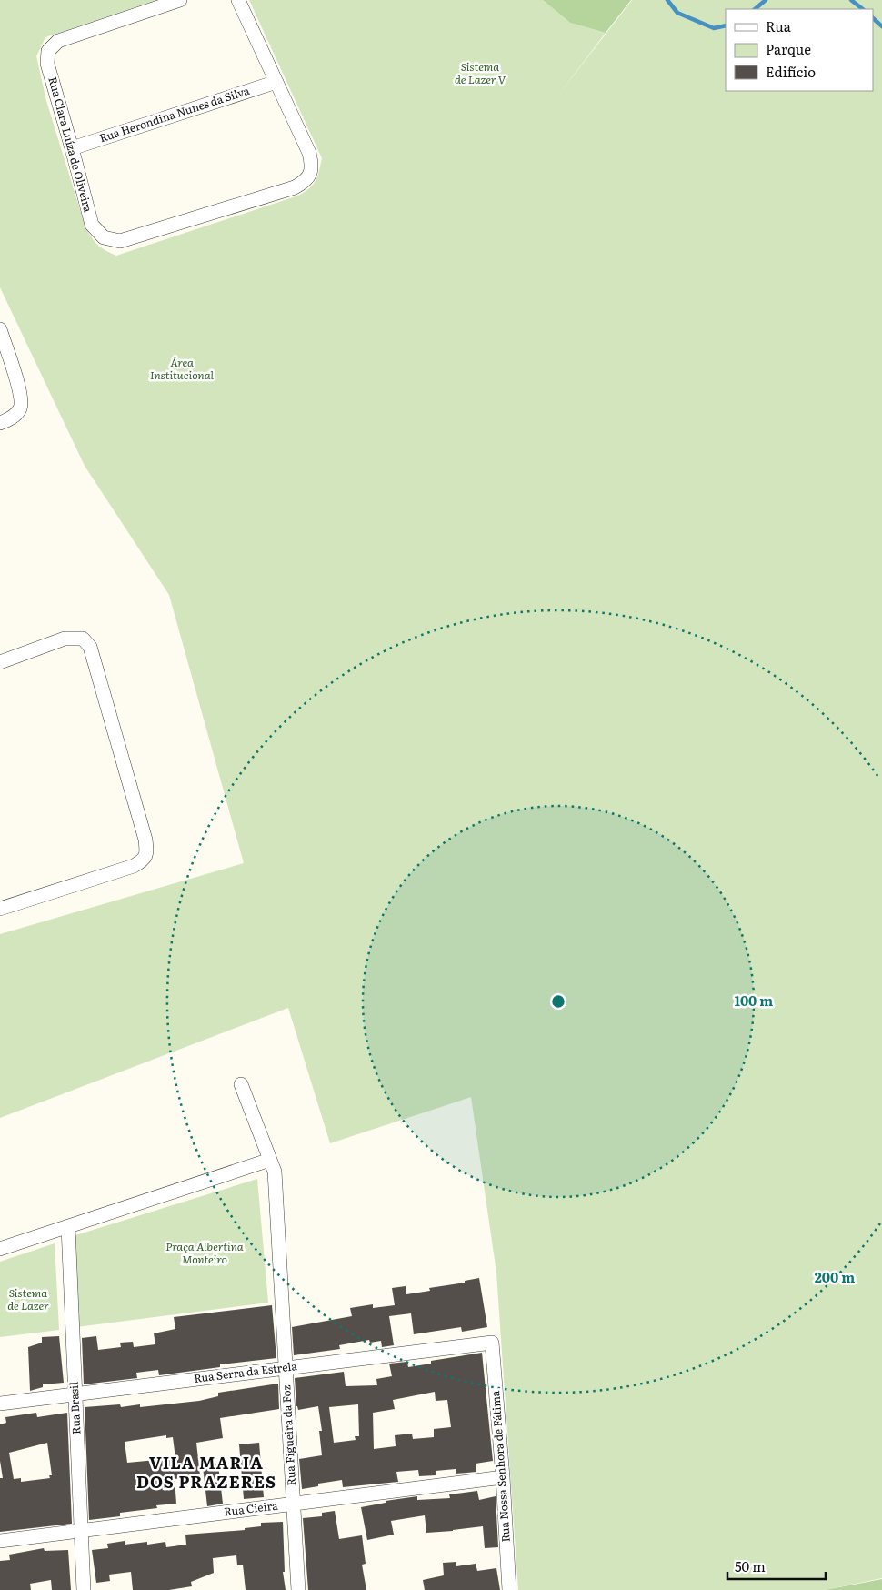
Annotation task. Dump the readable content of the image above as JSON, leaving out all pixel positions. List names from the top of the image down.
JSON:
{
  "streets": {
    "street": [
      "Rua Herondina Nunes da Silva",
      "Rua Clara Luíza de Oliveira",
      "Rua Serra da Estrela",
      "Rua Brasil",
      "Rua Figueira da Foz",
      "Rua Nossa Senhora de Fátima",
      "Rua Cieira"
    ]
  },
  "crossings": [
    ["Rua Herondina Nunes da Silva", "Rua Clara Luíza de Oliveira"],
    ["Rua Serra da Estrela", "Rua Brasil"],
    ["Rua Serra da Estrela", "Rua Figueira da Foz"],
    ["Rua Serra da Estrela", "Rua Nossa Senhora de Fátima"],
    ["Rua Brasil", "Rua Cieira"],
    ["Rua Figueira da Foz", "Rua Cieira"],
    ["Rua Nossa Senhora de Fátima", "Rua Cieira"]
  ],
  "districts": ["VILA MARIA DOS PRAZERES"],
  "parks": [
    "Sistema de Lazer V",
    "Área Institucional",
    "Praça Albertina Monteiro",
    "Sistema de Lazer"
  ],
  "legend": ["Rua", "Parque", "Edifício"],
  "scale_bar": "50 m",
  "rings": ["100 m", "200 m"]
}
